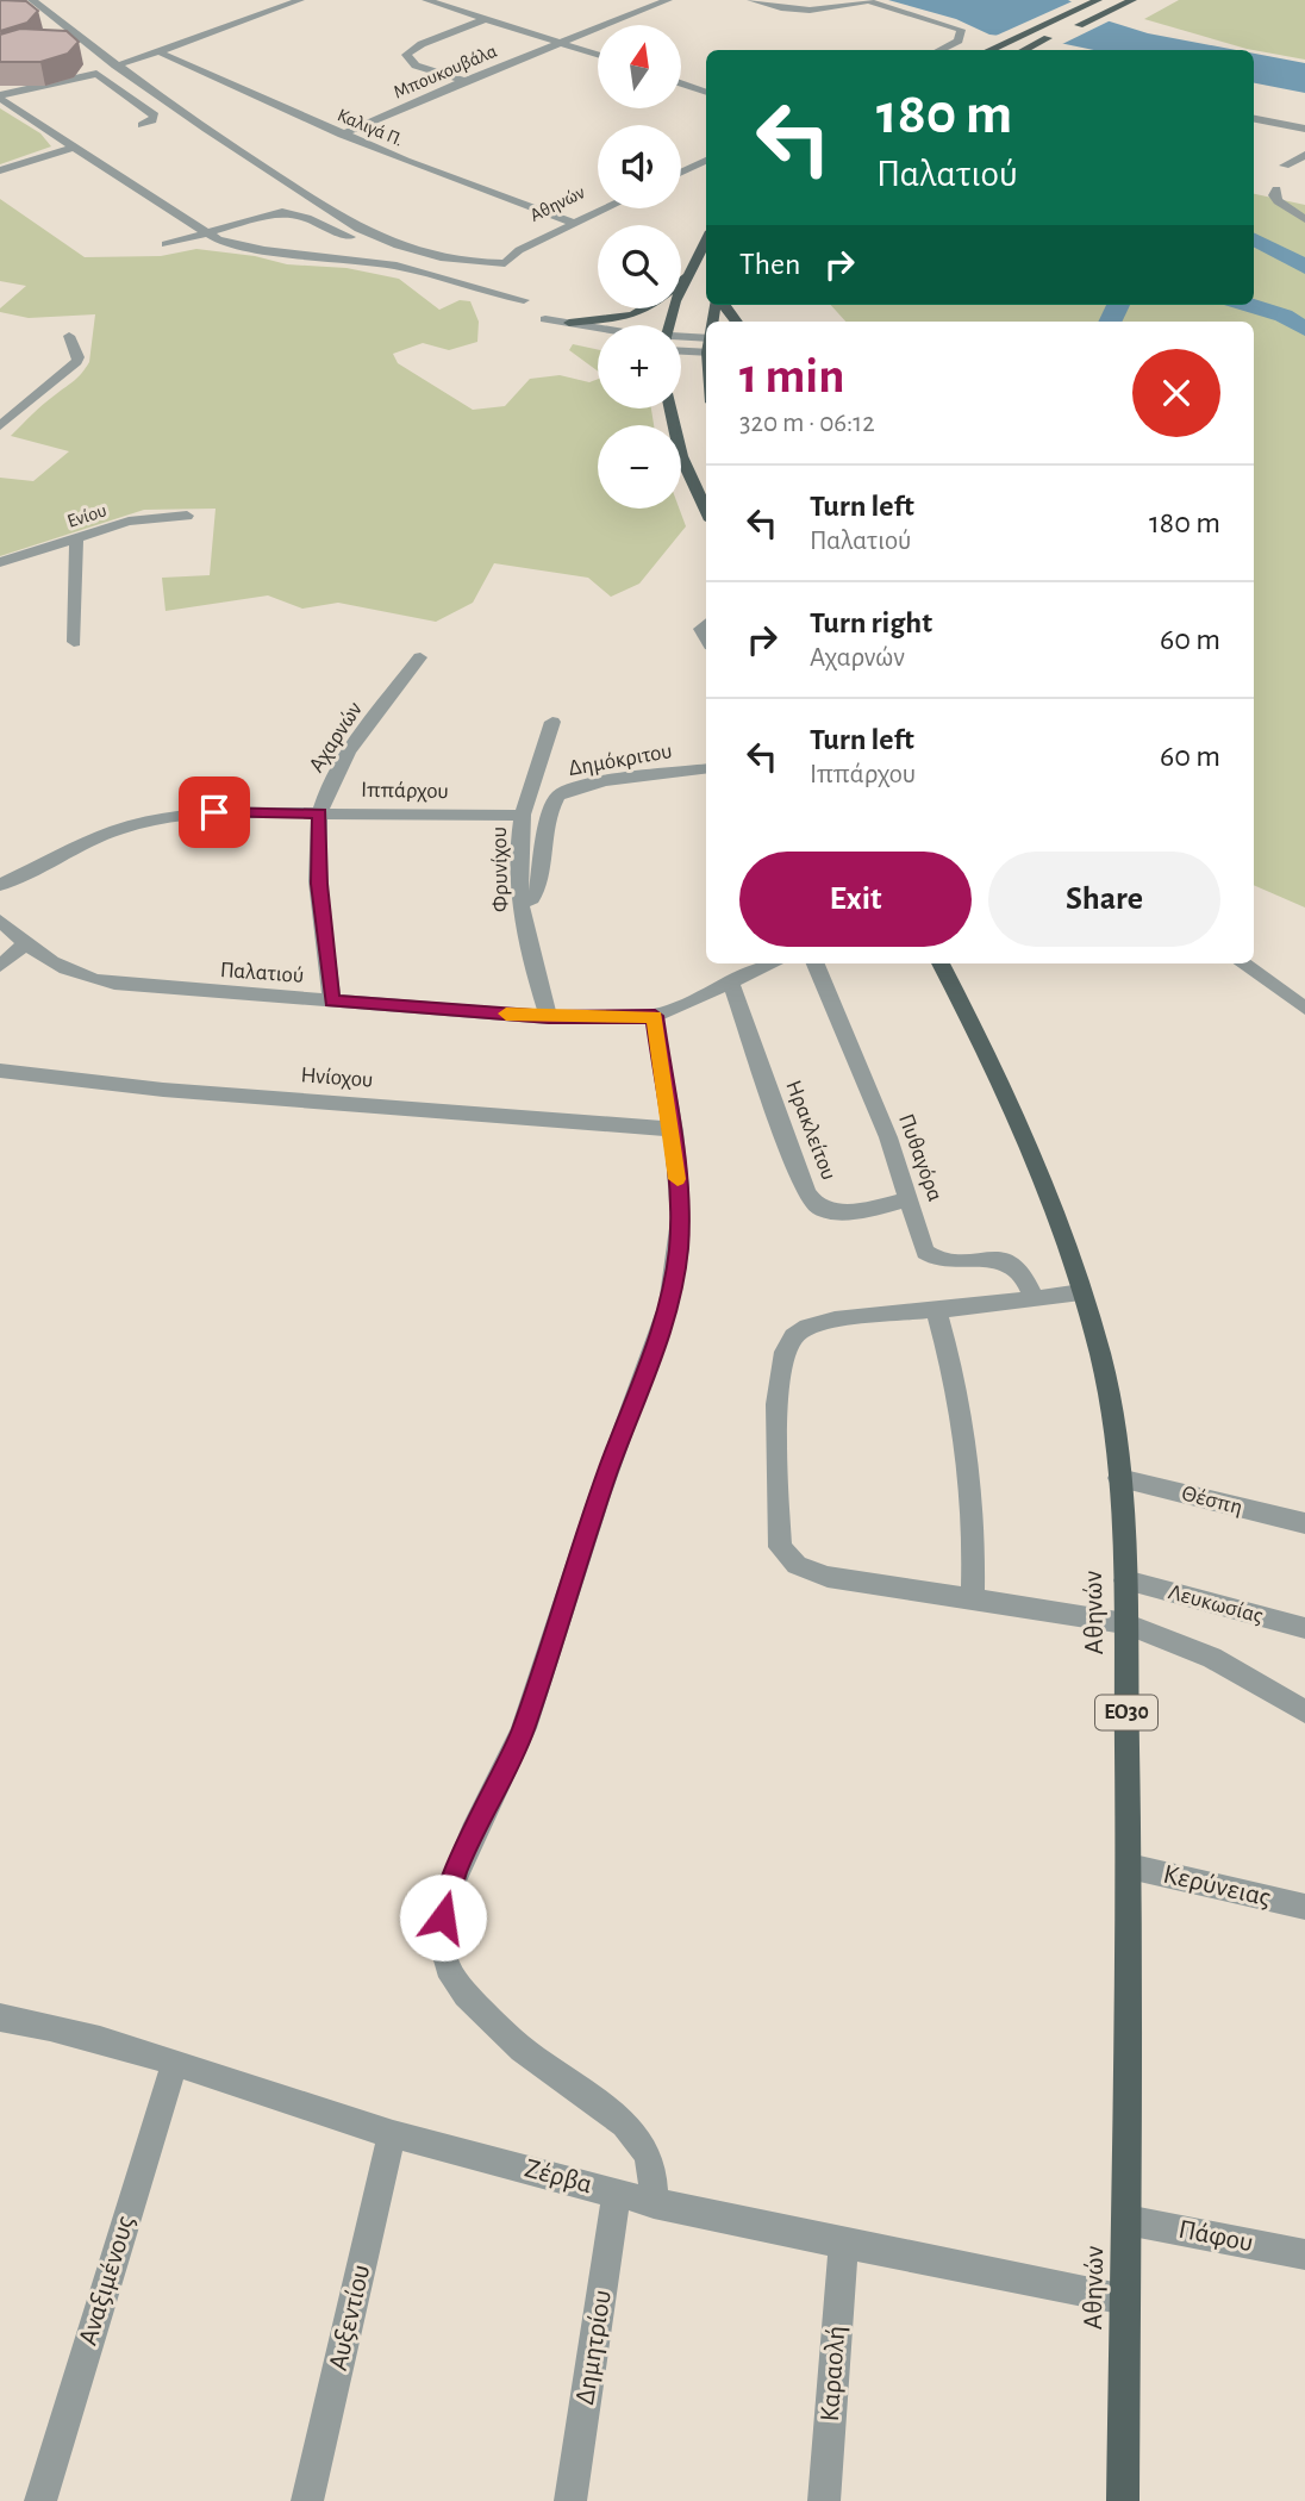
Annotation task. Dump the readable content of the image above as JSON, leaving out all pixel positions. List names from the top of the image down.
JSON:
{
  "streets": {
    "main road": ["Αθηνών", "ΕΟ30"],
    "street": [
      "Μπουκουβάλα",
      "Καλιγά Π.",
      "Ενίου",
      "Αχαρνών",
      "Δημόκριτου",
      "Ιππάρχου",
      "Φρυνίχου",
      "Παλατιού",
      "Ηνίοχου",
      "Ηρακλείτου",
      "Πυθαγόρα",
      "Θέσπη",
      "Λευκωσίας",
      "Κερύνειας",
      "Ζέρβα",
      "Πάφου",
      "Αναξιμένους",
      "Αυξεντίου",
      "Δημητρίου",
      "Καραολή"
    ]
  },
  "crossings": [
    ["Μπουκουβάλα", "Καλιγά Π."],
    ["Καλιγά Π.", "Αθηνών"],
    ["Αθηνών", "Θέσπη"],
    ["Αθηνών", "Λευκωσίας"],
    ["Αθηνών", "Κερύνειας"],
    ["Αθηνών", "Ζέρβα"],
    ["Αθηνών", "Πάφου"],
    ["Αχαρνών", "Ιππάρχου"],
    ["Αχαρνών", "Παλατιού"],
    ["Δημόκριτου", "Φρυνίχου"],
    ["Ιππάρχου", "Φρυνίχου"],
    ["Φρυνίχου", "Παλατιού"],
    ["Παλατιού", "Ηρακλείτου"],
    ["Ηρακλείτου", "Πυθαγόρα"],
    ["Ζέρβα", "Αναξιμένους"],
    ["Ζέρβα", "Αυξεντίου"],
    ["Ζέρβα", "Δημητρίου"],
    ["Ζέρβα", "Καραολή"]
  ],
  "north": "top",
  "page": {
    "map_buttons": ["+", "−"],
    "turn": ["180 m", "Παλατιού"],
    "then": "Then",
    "heading": ["1 min", "320 m · 06:12"],
    "list": [
      {
        "name": "Turn left",
        "note": "Παλατιού",
        "value": "180 m"
      },
      {
        "name": "Turn right",
        "note": "Αχαρνών",
        "value": "60 m"
      },
      {
        "name": "Turn left",
        "note": "Ιππάρχου",
        "value": "60 m"
      }
    ],
    "buttons": ["Exit", "Share"]
  }
}
